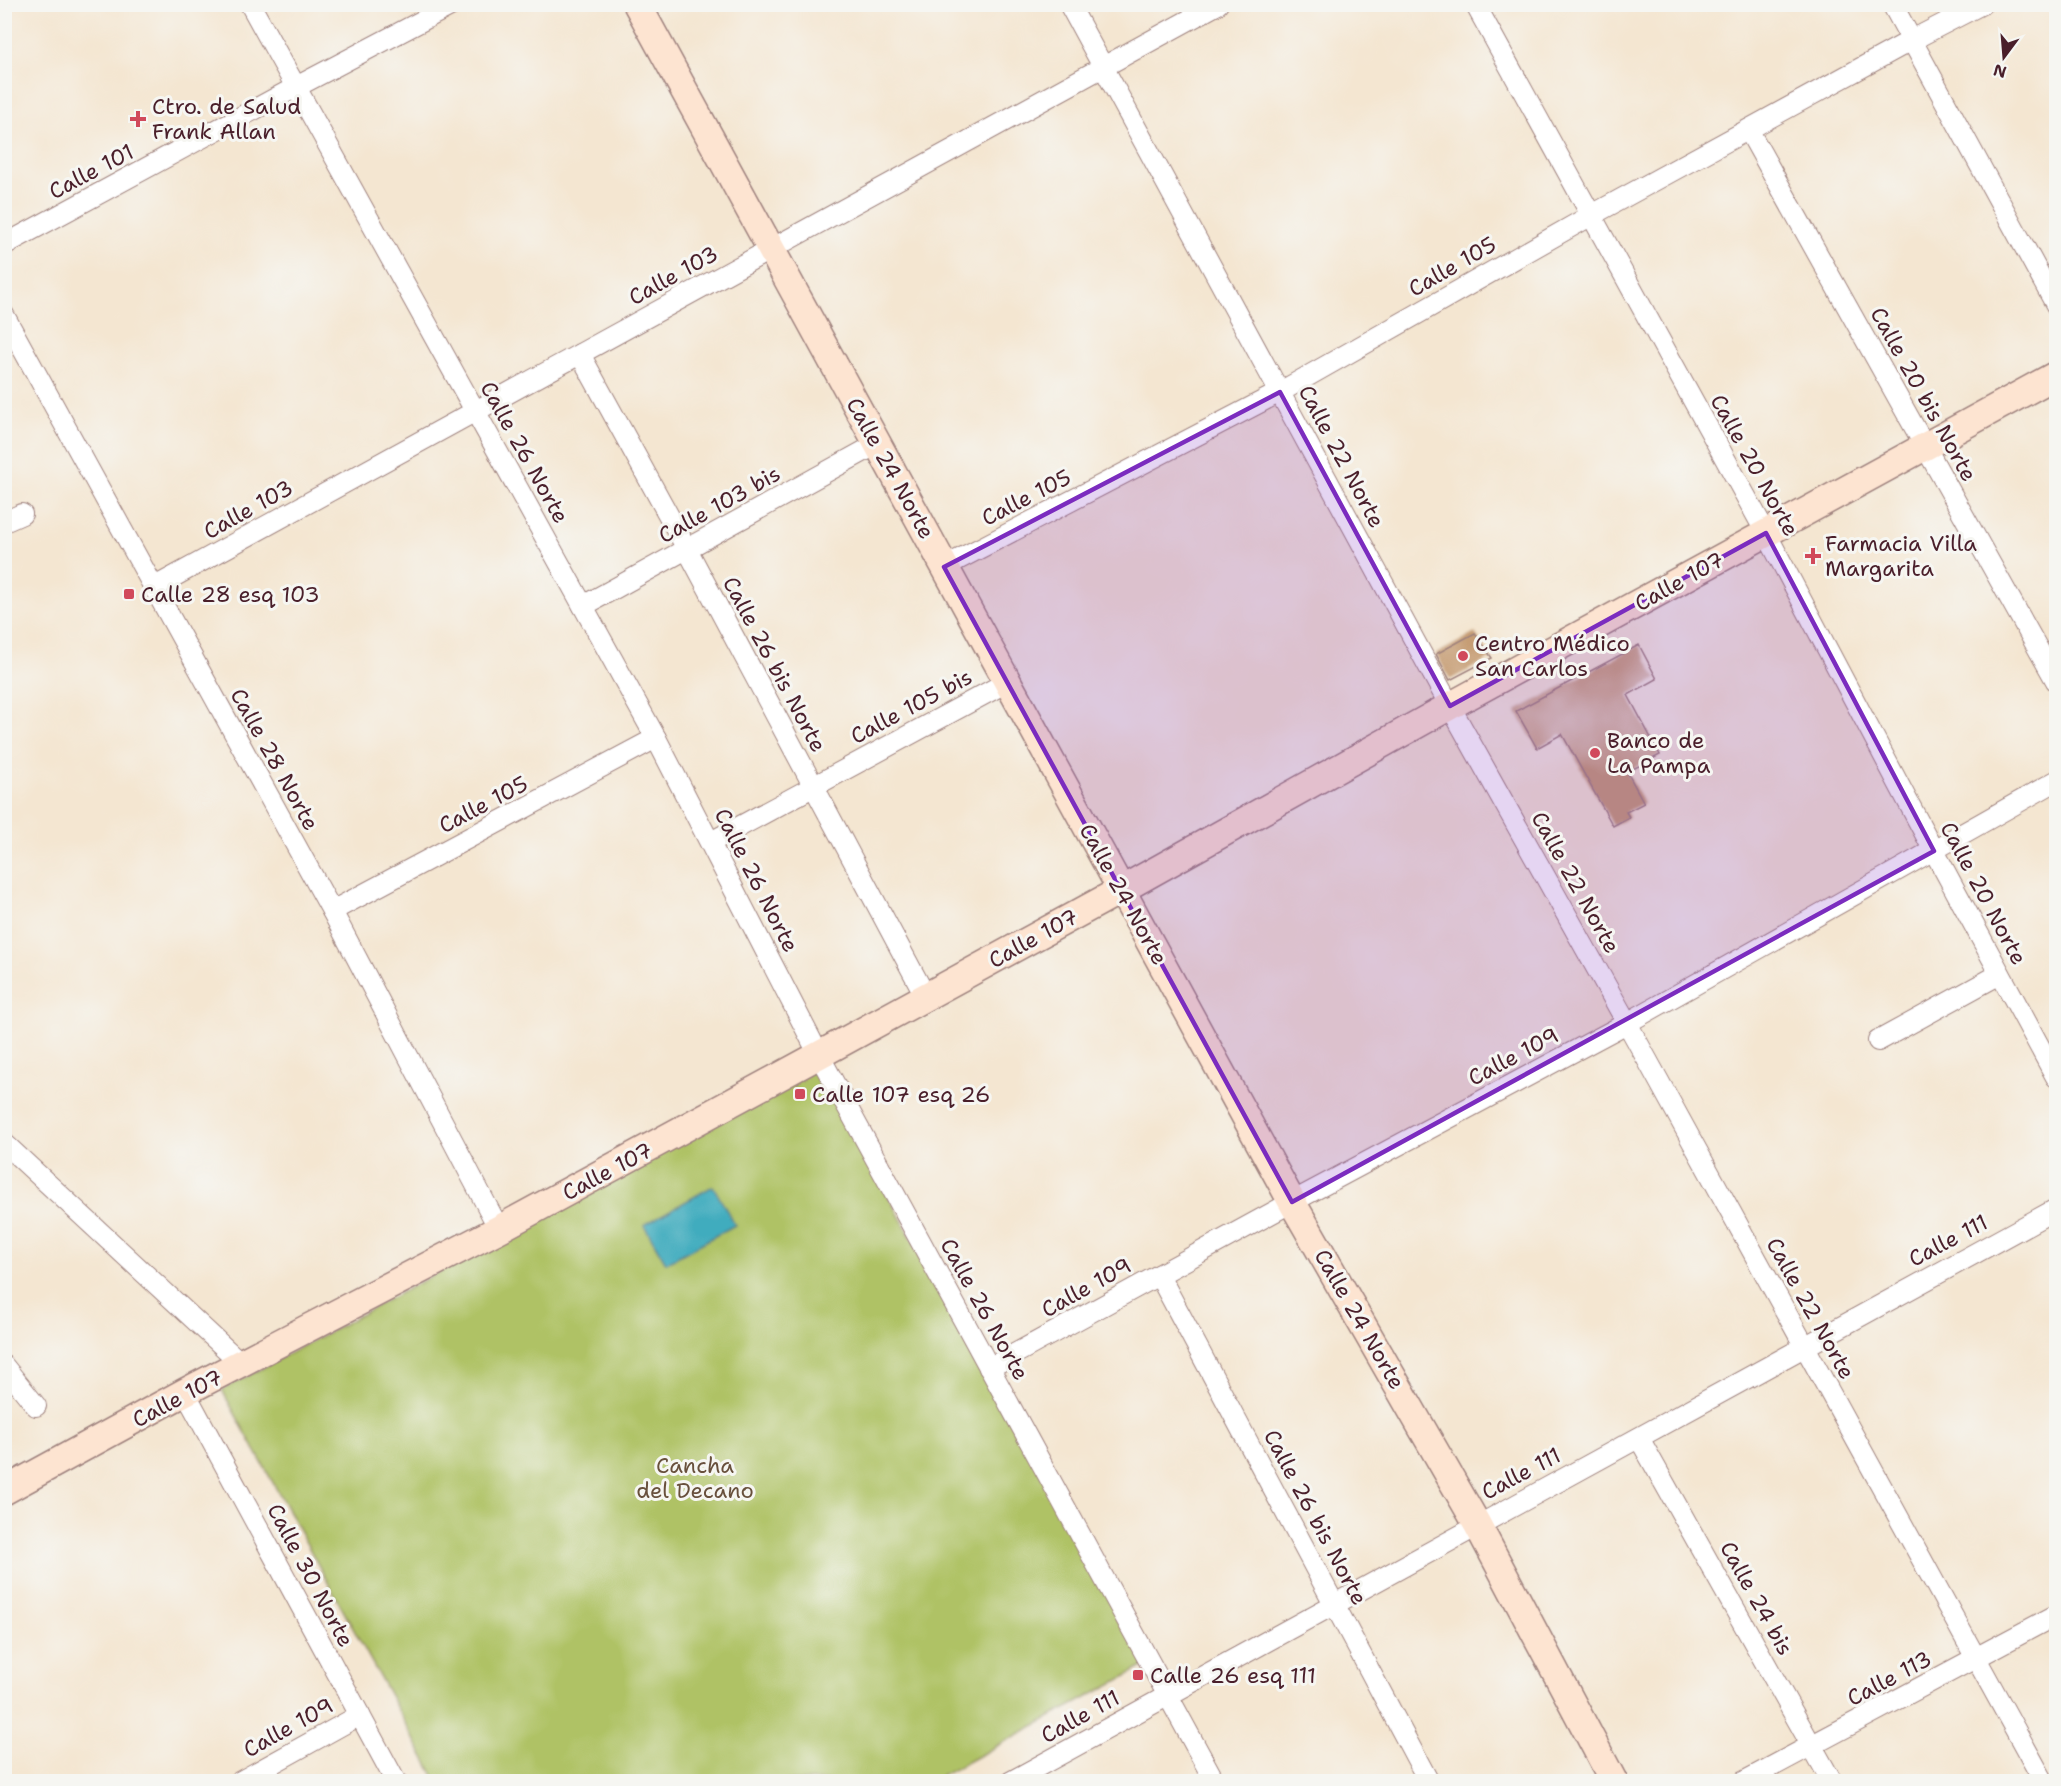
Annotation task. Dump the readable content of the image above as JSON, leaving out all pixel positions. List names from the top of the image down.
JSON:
{
  "streets": {
    "street": [
      "Calle 101",
      "Calle 105",
      "Calle 103",
      "Calle 20 bis Norte",
      "Calle 26 Norte",
      "Calle 22 Norte",
      "Calle 20 Norte",
      "Calle 24 Norte",
      "Calle 103 bis",
      "Calle 107",
      "Calle 26 bis Norte",
      "Calle 105 bis",
      "Calle 28 Norte",
      "Calle 109",
      "Calle 111",
      "Calle 30 Norte",
      "Calle 24 bis",
      "Calle 113"
    ]
  },
  "crossings": [
    ["Calle 101", "Calle 26 Norte"],
    ["Calle 105", "Calle 20 bis Norte"],
    ["Calle 105", "Calle 26 Norte"],
    ["Calle 105", "Calle 22 Norte"],
    ["Calle 105", "Calle 20 Norte"],
    ["Calle 105", "Calle 24 Norte"],
    ["Calle 105", "Calle 28 Norte"],
    ["Calle 103", "Calle 26 Norte"],
    ["Calle 103", "Calle 22 Norte"],
    ["Calle 103", "Calle 24 Norte"],
    ["Calle 103", "Calle 26 bis Norte"],
    ["Calle 103", "Calle 28 Norte"],
    ["Calle 20 bis Norte", "Calle 107"],
    ["Calle 26 Norte", "Calle 103 bis"],
    ["Calle 26 Norte", "Calle 107"],
    ["Calle 26 Norte", "Calle 105 bis"],
    ["Calle 26 Norte", "Calle 109"],
    ["Calle 26 Norte", "Calle 111"],
    ["Calle 22 Norte", "Calle 107"],
    ["Calle 22 Norte", "Calle 109"],
    ["Calle 22 Norte", "Calle 111"],
    ["Calle 22 Norte", "Calle 113"],
    ["Calle 20 Norte", "Calle 107"],
    ["Calle 20 Norte", "Calle 109"],
    ["Calle 24 Norte", "Calle 103 bis"],
    ["Calle 24 Norte", "Calle 107"],
    ["Calle 24 Norte", "Calle 105 bis"],
    ["Calle 24 Norte", "Calle 109"],
    ["Calle 24 Norte", "Calle 111"],
    ["Calle 103 bis", "Calle 26 bis Norte"],
    ["Calle 107", "Calle 26 bis Norte"],
    ["Calle 107", "Calle 28 Norte"],
    ["Calle 107", "Calle 30 Norte"],
    ["Calle 26 bis Norte", "Calle 105 bis"],
    ["Calle 26 bis Norte", "Calle 109"],
    ["Calle 26 bis Norte", "Calle 111"],
    ["Calle 109", "Calle 30 Norte"],
    ["Calle 111", "Calle 24 bis"],
    ["Calle 24 bis", "Calle 113"]
  ],
  "parks": ["Cancha del Decano"],
  "places": {
    "health": ["Ctro. de Salud Frank Allan", "Farmacia Villa Margarita"],
    "transit": ["Calle 28 esq 103", "Calle 107 esq 26", "Calle 26 esq 111"],
    "other": ["Centro Médico San Carlos", "Banco de La Pampa"]
  },
  "north": "bottom"
}
